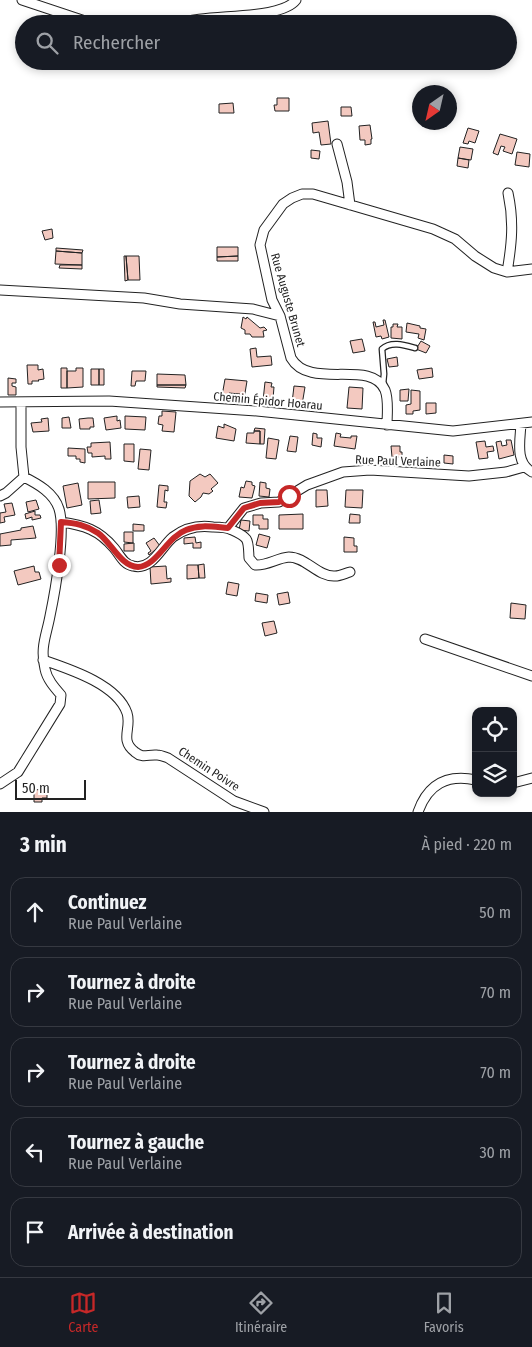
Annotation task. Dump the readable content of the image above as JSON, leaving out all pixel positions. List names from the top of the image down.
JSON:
{
  "streets": {
    "street": [
      "Rue Auguste Brunet",
      "Chemin Épidor Hoarau",
      "Rue Paul Verlaine",
      "Chemin Poivre"
    ]
  },
  "scale_bar": "50 m",
  "north": "bottom left",
  "page": {
    "search": "Rechercher",
    "scale": "50 m",
    "heading": ["3 min", "À pied · 220 m"],
    "list": [
      ["Continuez", "Rue Paul Verlaine", "50 m"],
      ["Tournez à droite", "Rue Paul Verlaine", "70 m"],
      ["Tournez à droite", "Rue Paul Verlaine", "70 m"],
      ["Tournez à gauche", "Rue Paul Verlaine", "30 m"],
      "Arrivée à destination"
    ],
    "nav": ["Carte", "Itinéraire", "Favoris"]
  }
}
